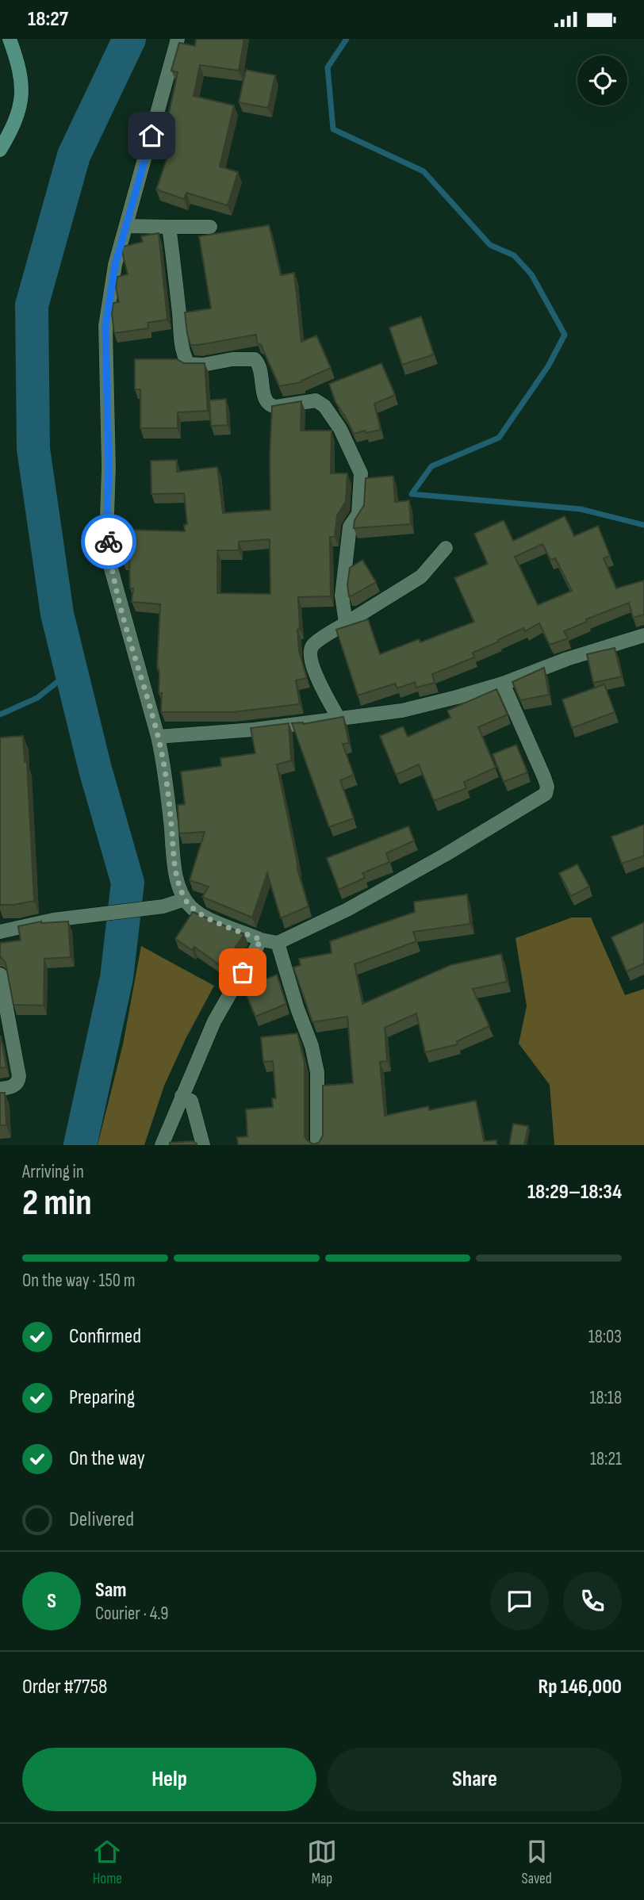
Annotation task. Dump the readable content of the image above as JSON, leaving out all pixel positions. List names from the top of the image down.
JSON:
{
  "page": {
    "status": "18:27",
    "heading": ["2 min", "Arriving in", "18:29–18:34"],
    "panel": [
      "Sam",
      "Courier · 4.9",
      "Order #7758",
      "Rp 146,000"
    ],
    "bar": "On the way · 150 m",
    "list": [
      ["Confirmed", "18:03"],
      ["Preparing", "18:18"],
      ["On the way", "18:21"],
      "Delivered"
    ],
    "round": "S",
    "buttons": ["Help", "Share"],
    "tabs": ["Home", "Map", "Saved"]
  }
}
